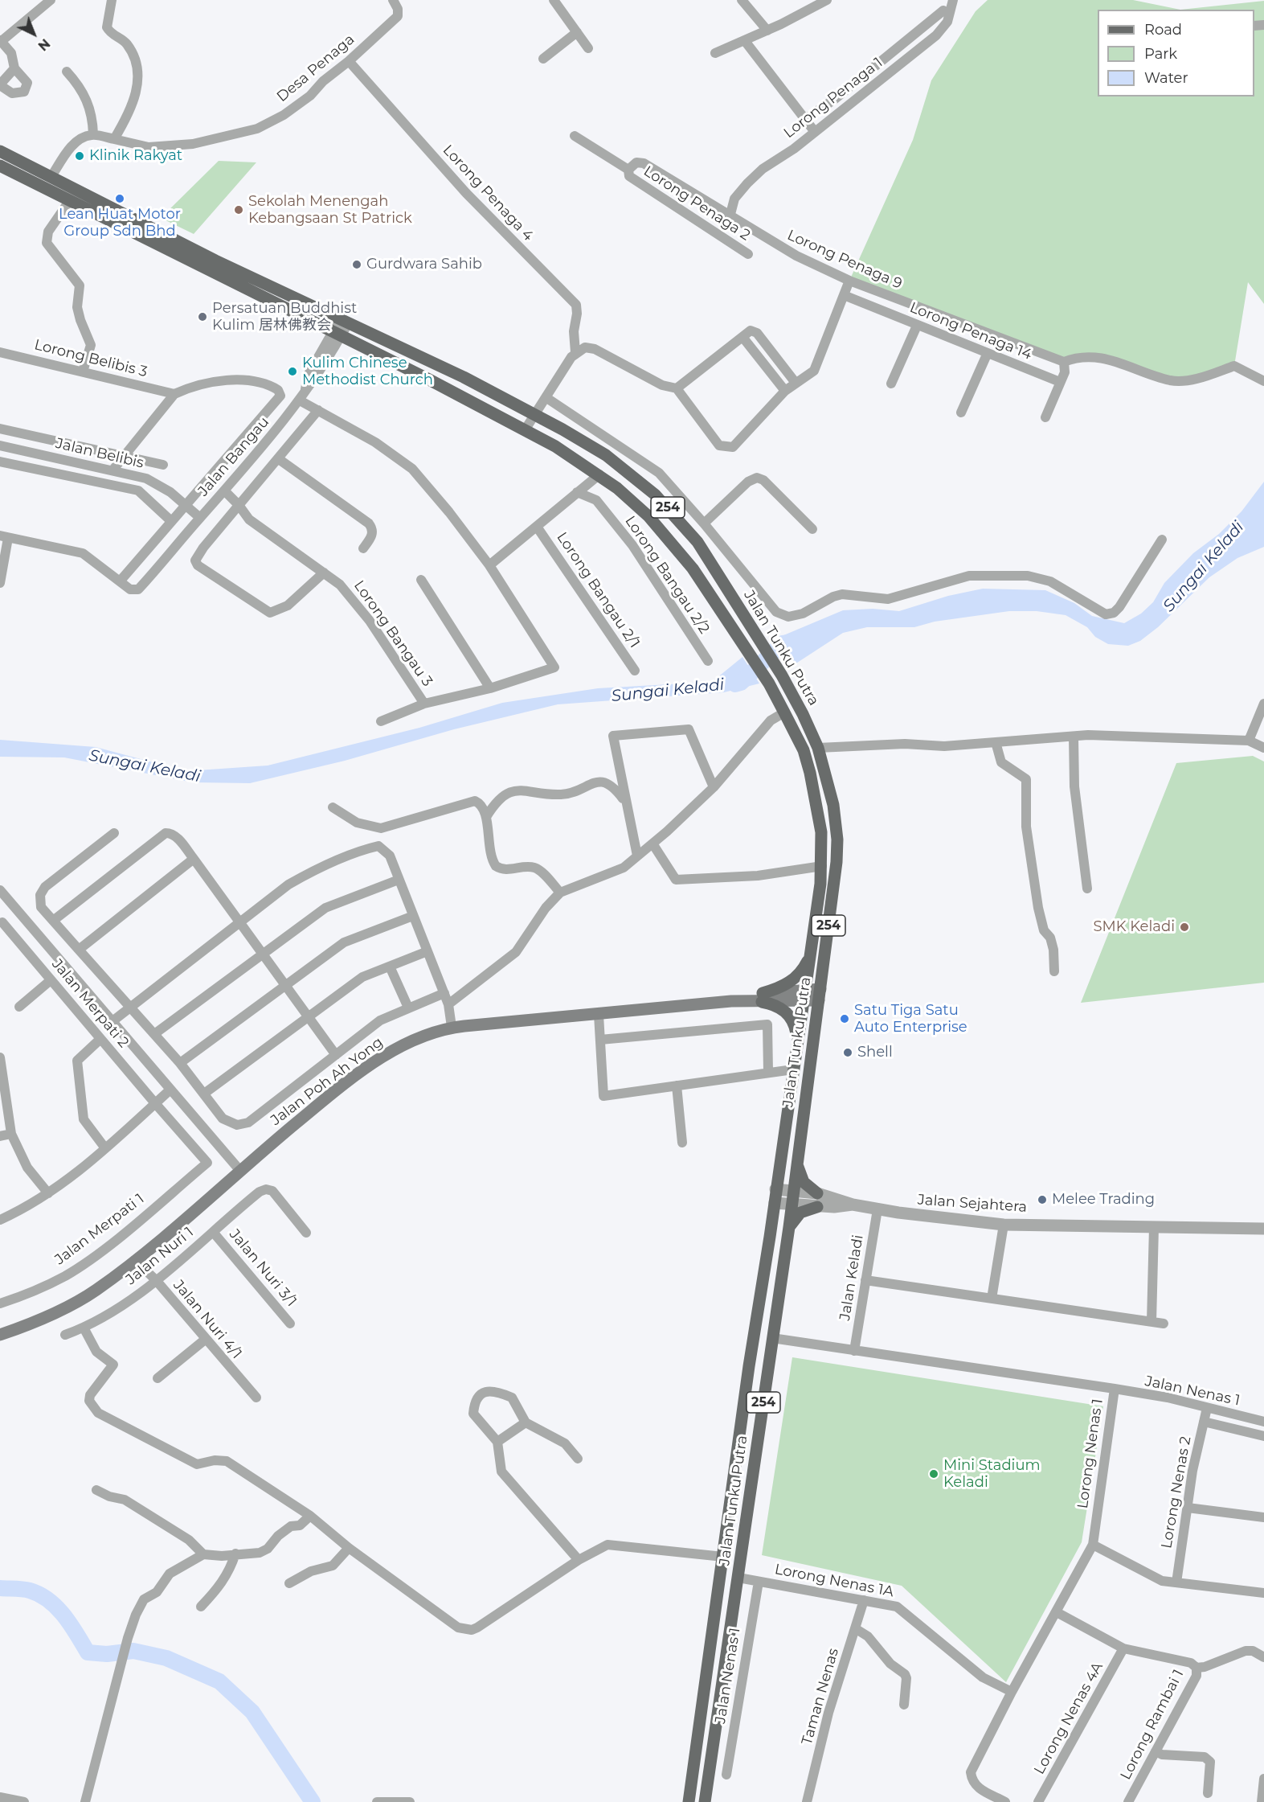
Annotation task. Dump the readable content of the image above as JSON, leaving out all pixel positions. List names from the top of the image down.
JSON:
{
  "streets": {
    "main road": ["254", "Jalan Tunku Putra", "Jalan Poh Ah Yong"],
    "street": [
      "Desa Penaga",
      "Lorong Penaga 1",
      "Lorong Penaga 4",
      "Lorong Penaga 2",
      "Lorong Penaga 9",
      "Lorong Penaga 14",
      "Lorong Belibis 3",
      "Jalan Belibis",
      "Jalan Bangau",
      "Lorong Bangau 2/2",
      "Lorong Bangau 2/1",
      "Lorong Bangau 3",
      "Jalan Merpati 2",
      "Jalan Sejahtera",
      "Jalan Merpati 1",
      "Jalan Nuri 1",
      "Jalan Nuri 3/1",
      "Jalan Keladi",
      "Jalan Nuri 4/1",
      "Jalan Nenas 1",
      "Lorong Nenas 1",
      "Lorong Nenas 2",
      "Lorong Nenas 1A",
      "Taman Nenas",
      "Lorong Nenas 4A",
      "Lorong Rambai 1"
    ]
  },
  "crossings": [
    ["Desa Penaga", "Lorong Penaga 4"],
    ["Lorong Penaga 1", "Lorong Penaga 9"],
    ["Lorong Penaga 2", "Lorong Penaga 9"],
    ["Jalan Belibis", "Jalan Bangau"],
    ["Jalan Bangau", "Lorong Bangau 3"],
    ["Jalan Tunku Putra", "Jalan Poh Ah Yong"],
    ["Jalan Tunku Putra", "Jalan Sejahtera"],
    ["Jalan Tunku Putra", "Lorong Nenas 1"],
    ["Jalan Tunku Putra", "Lorong Nenas 1A"],
    ["Jalan Merpati 2", "Jalan Merpati 1"],
    ["Jalan Poh Ah Yong", "Jalan Nuri 4/1"],
    ["Jalan Sejahtera", "Jalan Keladi"],
    ["Jalan Nuri 1", "Jalan Nuri 3/1"],
    ["Jalan Nuri 1", "Jalan Nuri 4/1"],
    ["Jalan Keladi", "Lorong Nenas 1"],
    ["Jalan Nenas 1", "Lorong Nenas 1"],
    ["Jalan Nenas 1", "Lorong Nenas 2"],
    ["Jalan Nenas 1", "Lorong Nenas 1A"],
    ["Lorong Nenas 1", "Lorong Nenas 1A"],
    ["Lorong Nenas 1", "Lorong Rambai 1"],
    ["Lorong Nenas 1A", "Taman Nenas"],
    ["Lorong Nenas 4A", "Lorong Rambai 1"]
  ],
  "water": ["Sungai Keladi"],
  "places": [
    "Klinik Rakyat",
    "Lean Huat Motor Group Sdn Bhd",
    "Sekolah Menengah Kebangsaan St Patrick",
    "Gurdwara Sahib",
    "Persatuan Buddhist Kulim 居林佛教会",
    "Kulim Chinese Methodist Church",
    "SMK Keladi",
    "Satu Tiga Satu Auto Enterprise",
    "Shell",
    "Melee Trading",
    "Mini Stadium Keladi"
  ],
  "legend": ["Road", "Park", "Water"],
  "north": "bottom right"
}
